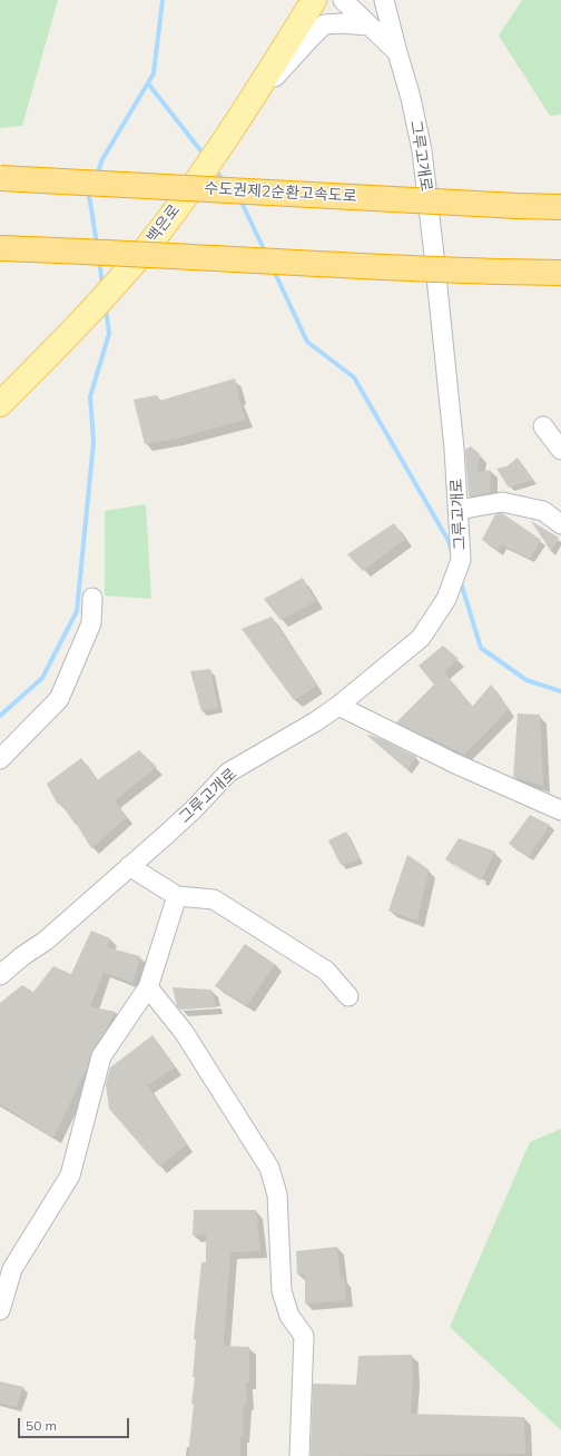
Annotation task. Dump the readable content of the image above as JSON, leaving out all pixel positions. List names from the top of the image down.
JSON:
{
  "streets": {
    "highway": ["수도권제2순환고속도로"],
    "main road": ["백은로"],
    "street": ["그루고개로"]
  },
  "scale_bar": "50 m"
}
